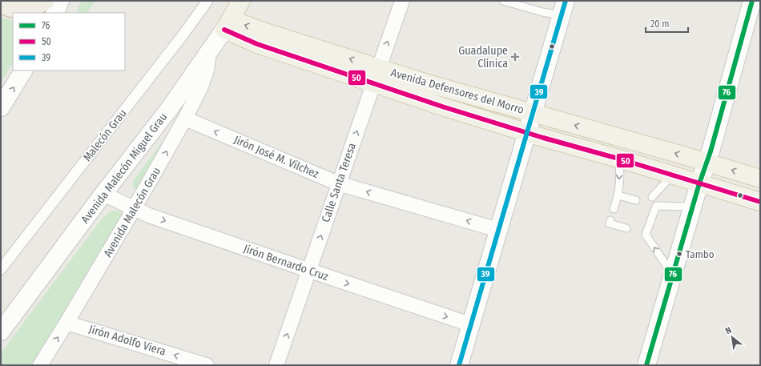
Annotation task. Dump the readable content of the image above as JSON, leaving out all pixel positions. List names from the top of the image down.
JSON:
{
  "streets": {
    "main road": ["Avenida Defensores del Morro", "Avenida Malecón Miguel Grau"],
    "street": [
      "Malecón Grau",
      "Jirón José M. Vilchez",
      "Calle Santa Teresa",
      "Avenida Malecón Grau",
      "Jirón Bernardo Cruz",
      "Jirón Adolfo Viera"
    ]
  },
  "crossings": [
    ["Avenida Defensores del Morro", "Avenida Malecón Miguel Grau"],
    ["Avenida Defensores del Morro", "Calle Santa Teresa"],
    ["Jirón José M. Vilchez", "Calle Santa Teresa"],
    ["Jirón José M. Vilchez", "Avenida Malecón Grau"],
    ["Avenida Malecón Miguel Grau", "Avenida Malecón Grau"],
    ["Avenida Malecón Miguel Grau", "Jirón Bernardo Cruz"],
    ["Calle Santa Teresa", "Jirón Bernardo Cruz"],
    ["Avenida Malecón Grau", "Jirón Bernardo Cruz"],
    ["Avenida Malecón Grau", "Jirón Adolfo Viera"]
  ],
  "one_way": [
    "Jirón José M. Vilchez",
    "Calle Santa Teresa",
    "Avenida Malecón Grau",
    "Jirón Bernardo Cruz",
    "Jirón Adolfo Viera"
  ],
  "places": {
    "health": ["Guadalupe Clinica"],
    "other": ["Tambo"]
  },
  "lines": ["transit line 76", "transit line 39", "transit line 50"],
  "legend": ["76", "50", "39"],
  "scale_bar": "20 m",
  "north": "top left"
}
